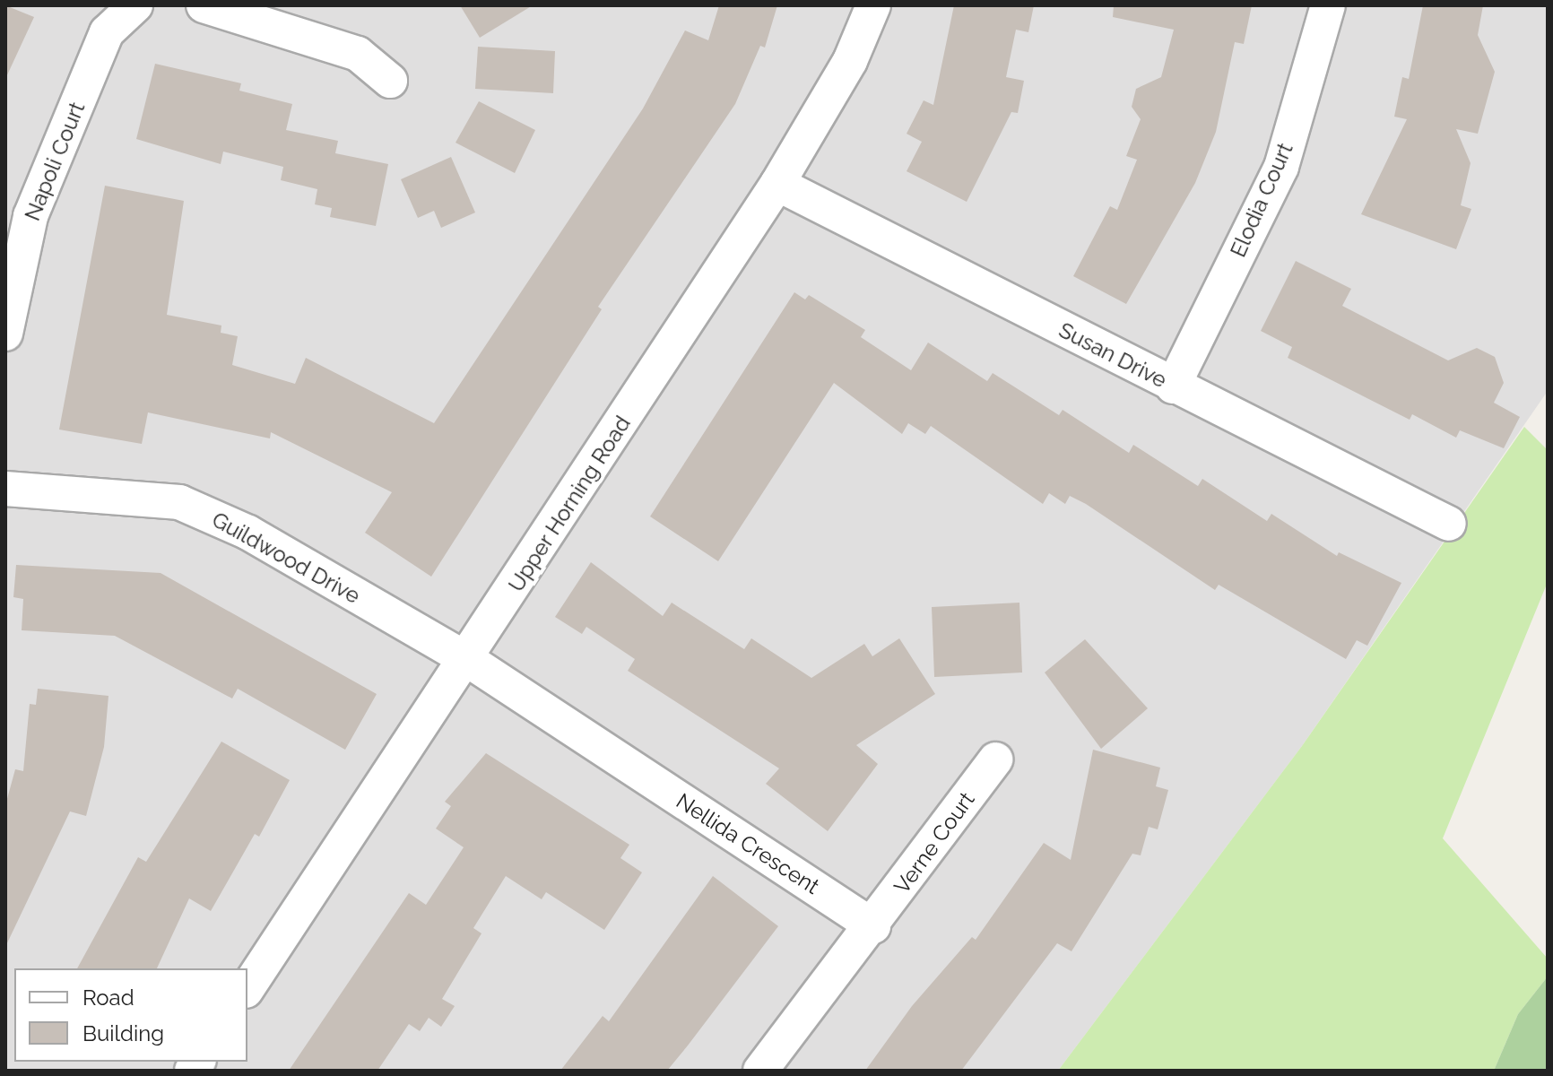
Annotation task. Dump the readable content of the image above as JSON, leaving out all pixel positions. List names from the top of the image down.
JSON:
{
  "streets": {
    "street": [
      "Napoli Court",
      "Elodia Court",
      "Susan Drive",
      "Upper Horning Road",
      "Guildwood Drive",
      "Verne Court",
      "Nellida Crescent"
    ]
  },
  "crossings": [
    ["Elodia Court", "Susan Drive"],
    ["Susan Drive", "Upper Horning Road"],
    ["Upper Horning Road", "Guildwood Drive"],
    ["Upper Horning Road", "Nellida Crescent"],
    ["Guildwood Drive", "Nellida Crescent"],
    ["Verne Court", "Nellida Crescent"]
  ],
  "legend": ["Road", "Building"]
}
